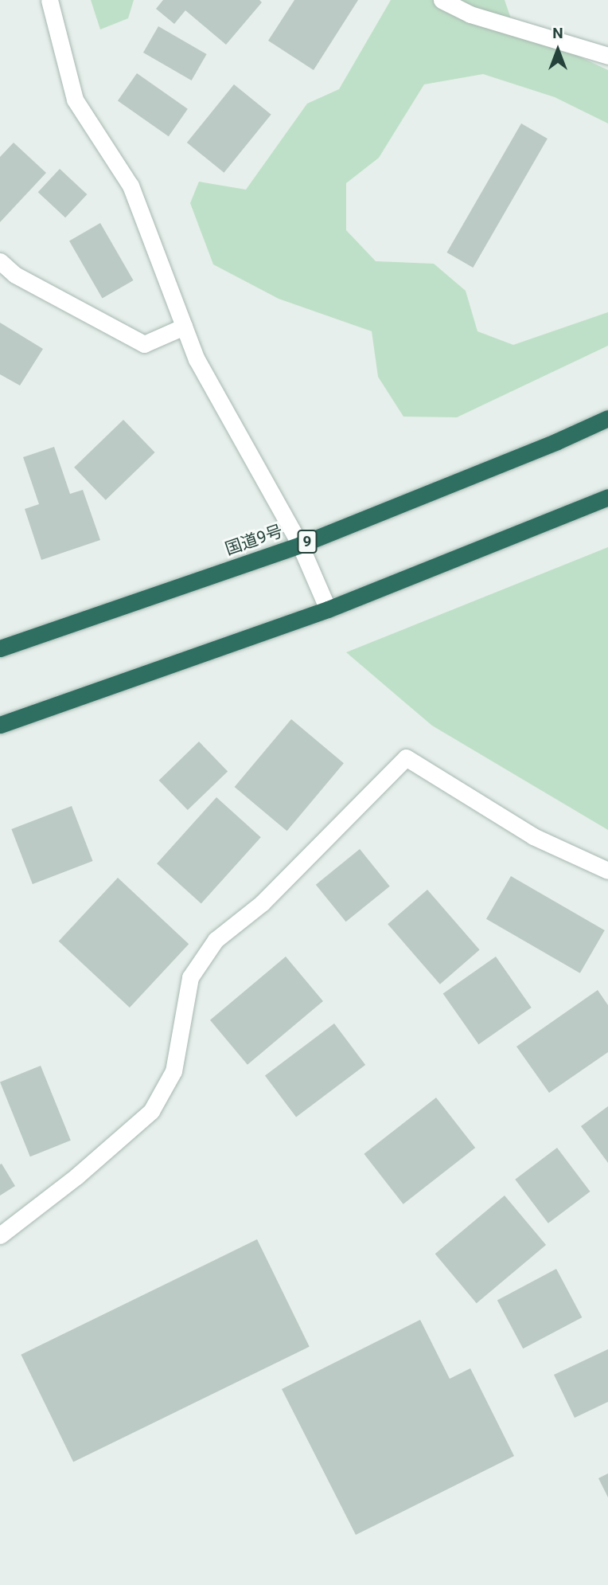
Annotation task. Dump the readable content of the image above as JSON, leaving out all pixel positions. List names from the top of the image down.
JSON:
{
  "streets": {
    "highway": ["国道9号", "9"]
  },
  "north": "top"
}
